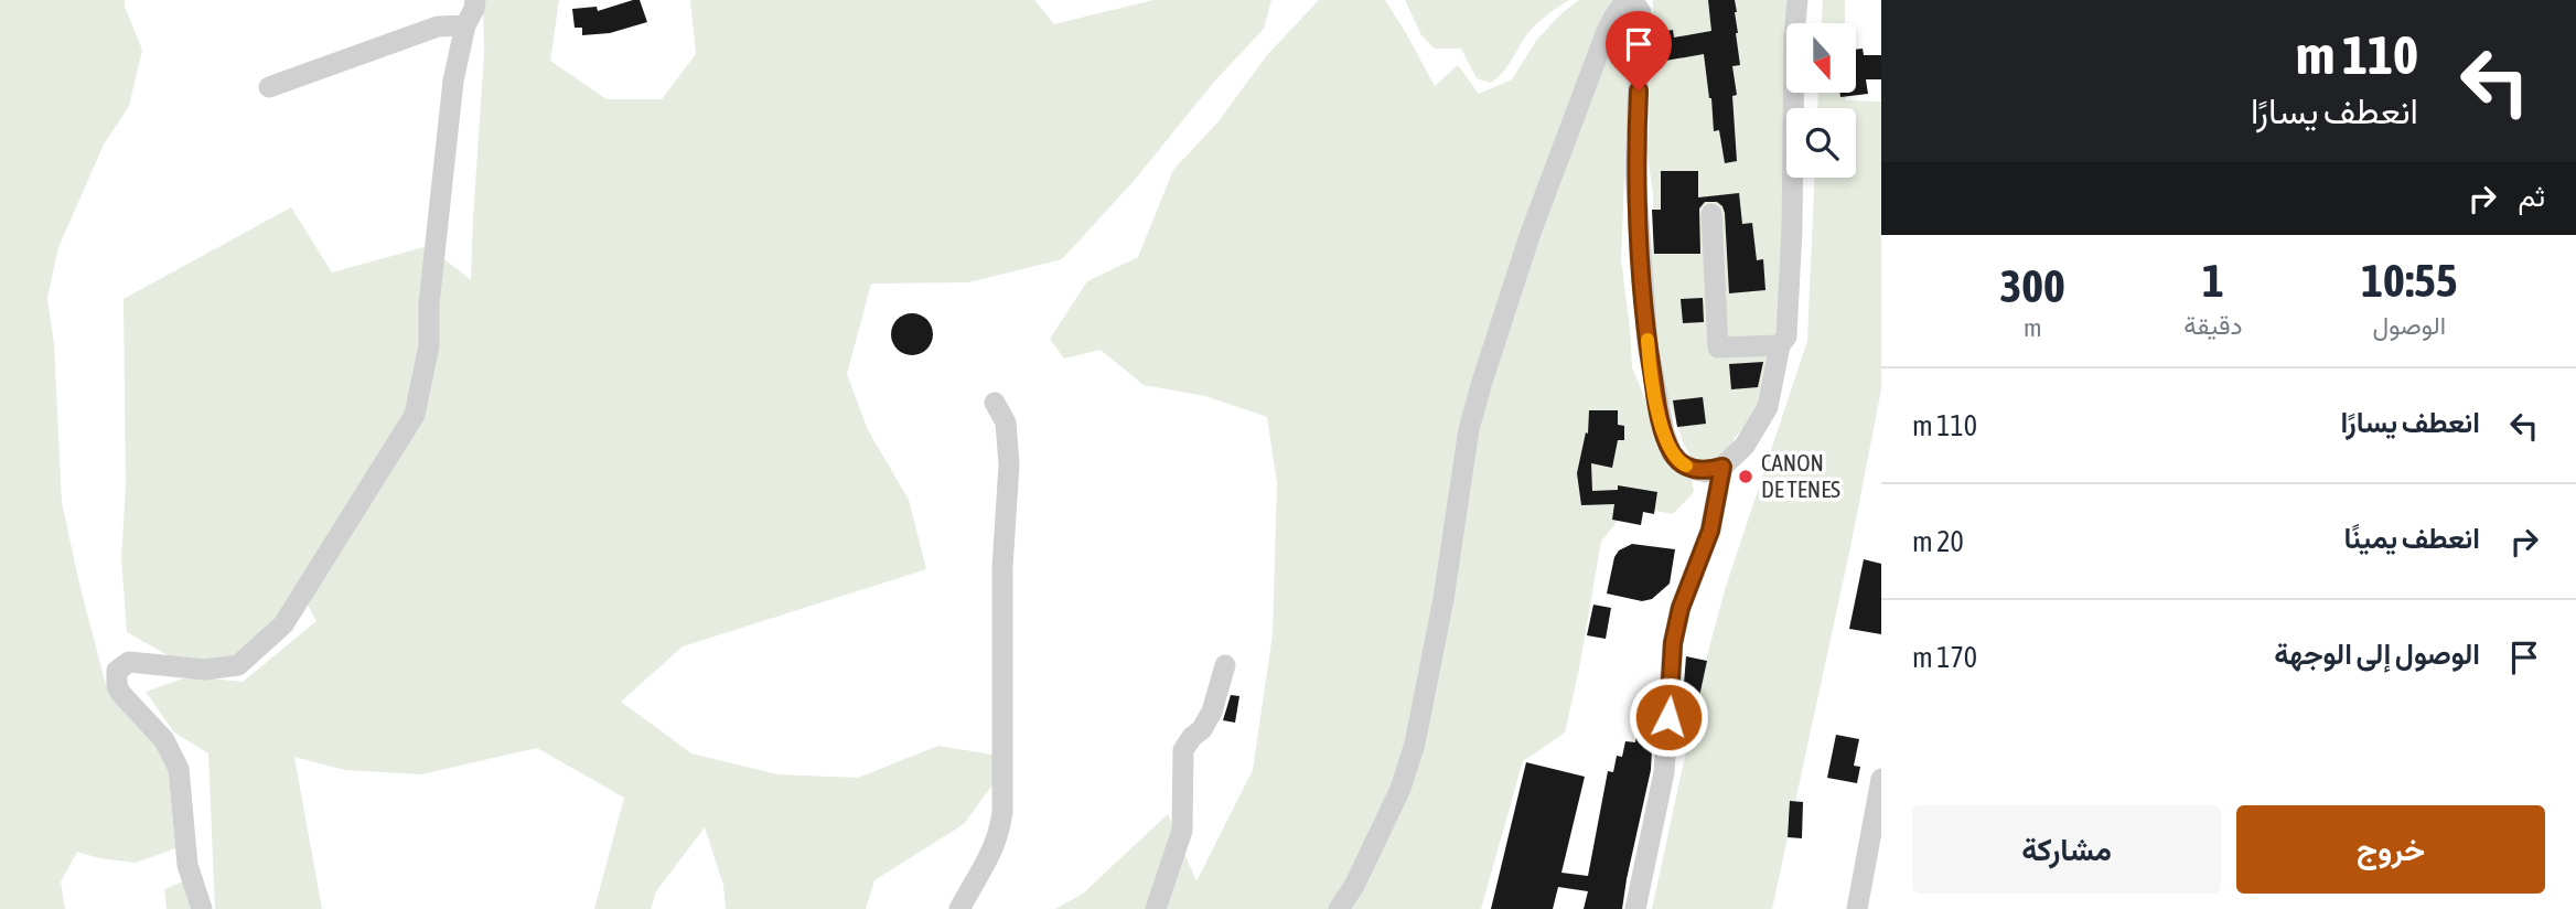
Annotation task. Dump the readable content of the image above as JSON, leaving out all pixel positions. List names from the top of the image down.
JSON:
{
  "places": ["CANON DE TENES"],
  "north": "bottom",
  "page": {
    "turn": ["110 m", "انعطف يسارًا"],
    "then": "ثم",
    "eta": [
      "10:55",
      "الوصول",
      "1",
      "دقيقة",
      "300",
      "m"
    ],
    "list": [
      {
        "name": "انعطف يسارًا",
        "value": "110 m"
      },
      {
        "name": "انعطف يمينًا",
        "value": "20 m"
      },
      {
        "name": "الوصول إلى الوجهة",
        "value": "170 m"
      }
    ],
    "buttons": ["خروج", "مشاركة"]
  }
}
